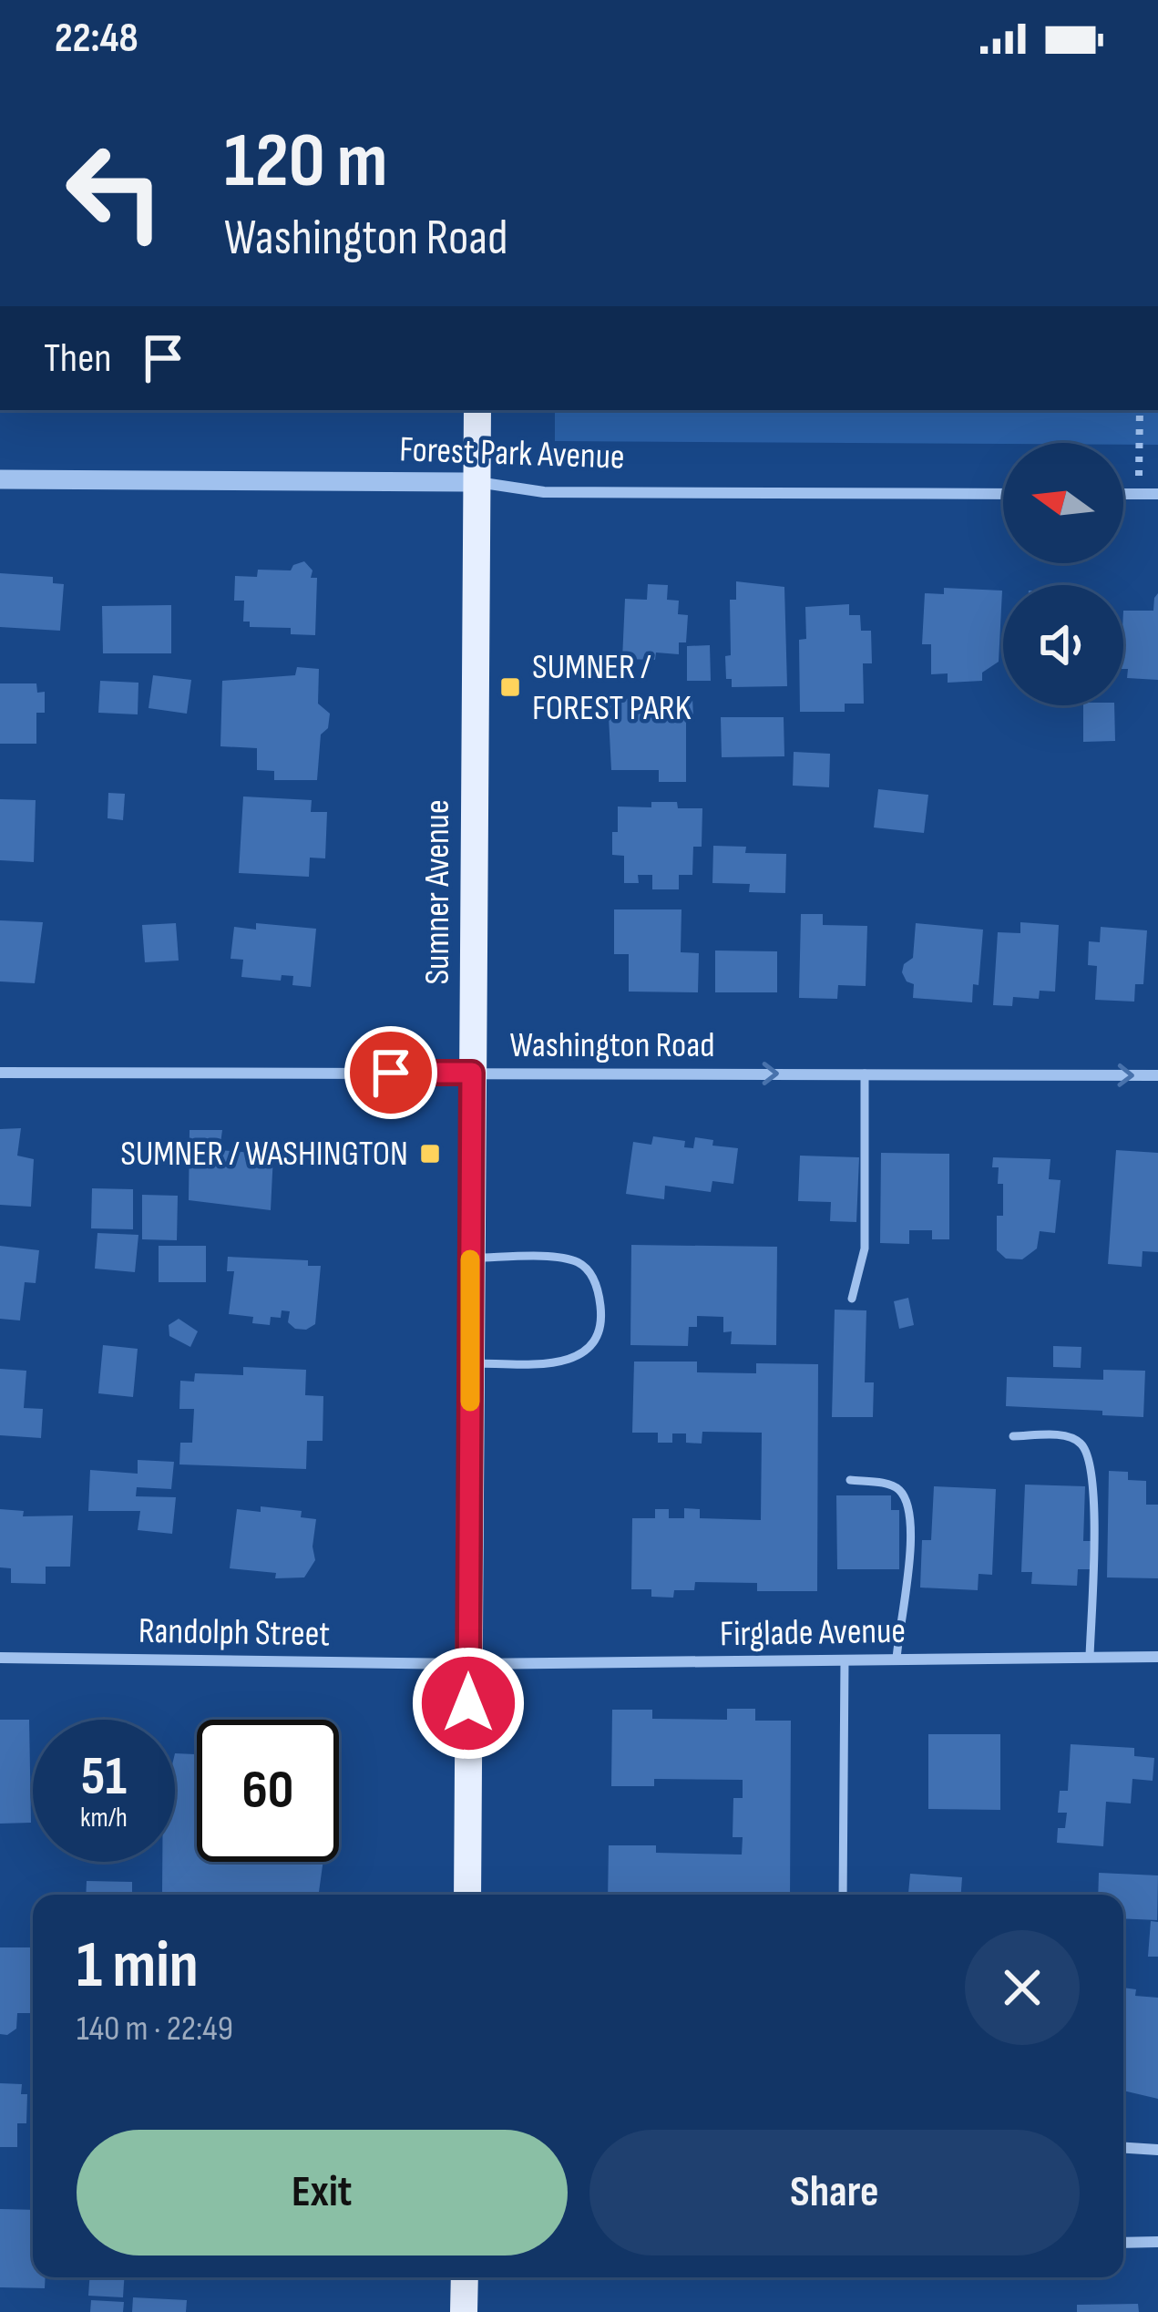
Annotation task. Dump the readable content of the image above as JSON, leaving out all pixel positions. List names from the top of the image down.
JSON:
{
  "streets": {
    "main road": ["Sumner Avenue"],
    "street": [
      "Forest Park Avenue",
      "Washington Road",
      "Randolph Street",
      "Firglade Avenue"
    ]
  },
  "crossings": [
    ["Forest Park Avenue", "Sumner Avenue"],
    ["Sumner Avenue", "Washington Road"],
    ["Sumner Avenue", "Randolph Street"],
    ["Sumner Avenue", "Firglade Avenue"],
    ["Randolph Street", "Firglade Avenue"]
  ],
  "one_way": ["Washington Road"],
  "places": {
    "transit": ["SUMNER / FOREST PARK", "SUMNER / WASHINGTON"]
  },
  "north": "left",
  "page": {
    "status": "22:48",
    "turn": ["120 m", "Washington Road"],
    "then": "Then",
    "speed": "51 km/h",
    "limit": "60",
    "heading": ["1 min", "140 m · 22:49"],
    "buttons": ["Exit", "Share"]
  }
}
